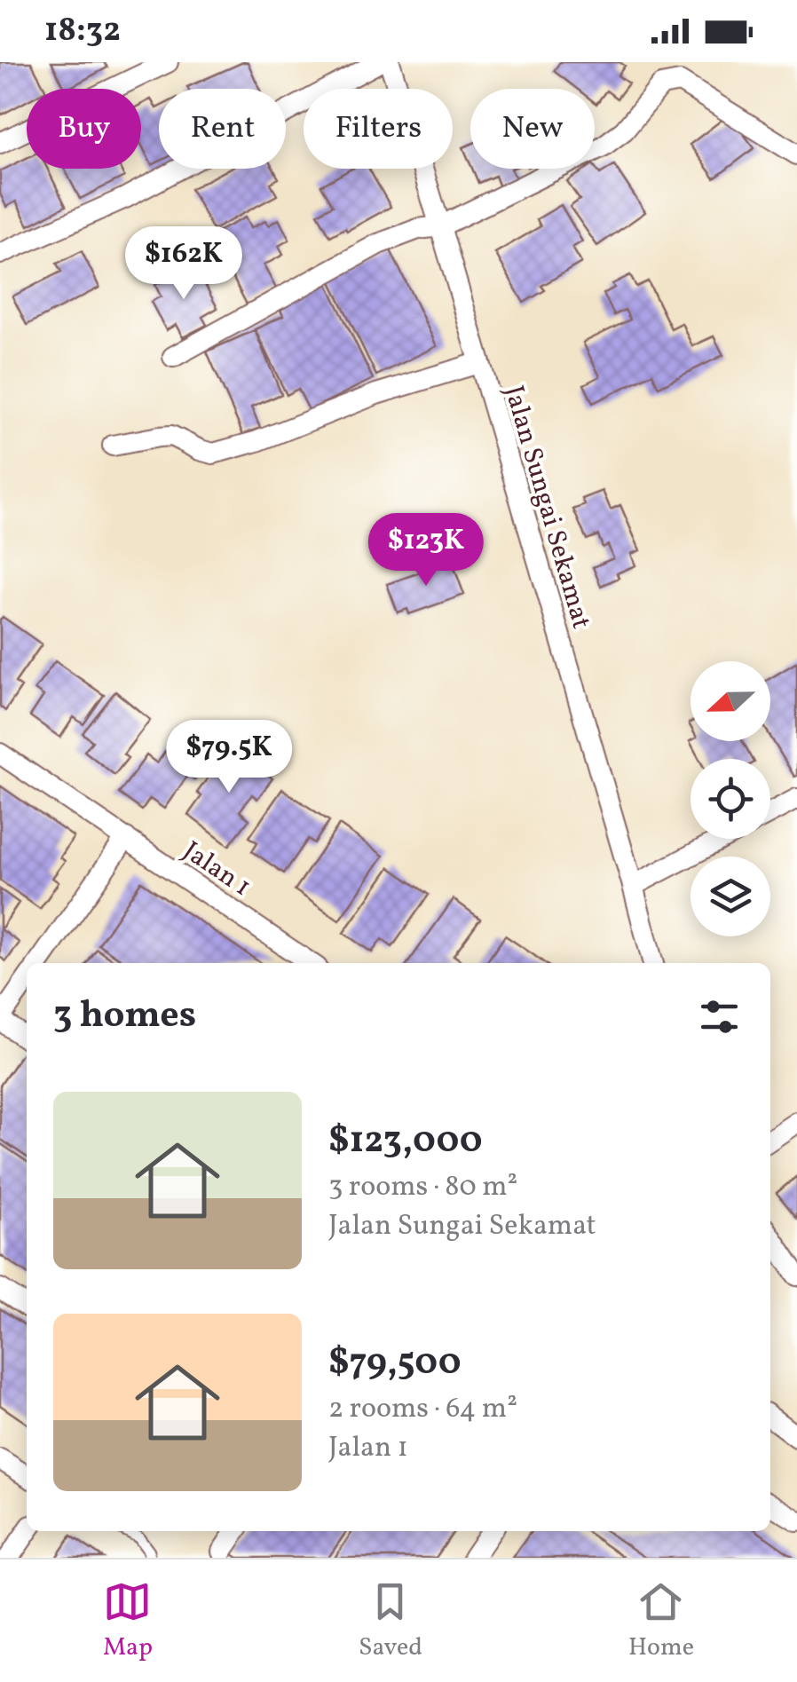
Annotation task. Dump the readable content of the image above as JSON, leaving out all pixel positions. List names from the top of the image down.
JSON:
{
  "streets": {
    "street": ["Jalan Sungai Sekamat", "Jalan 1"]
  },
  "north": "left",
  "page": {
    "status": "18:32",
    "chip": [
      "Buy",
      "Rent",
      "Filters",
      "New"
    ],
    "price": ["$162K", "$123K", "$79.5K"],
    "heading": "3 homes",
    "list": [
      {
        "name": "$123,000",
        "note": "3 rooms · 80 m² · Jalan Sungai Sekamat"
      },
      {
        "name": "$79,500",
        "note": "2 rooms · 64 m² · Jalan 1"
      }
    ],
    "tabs": ["Map", "Saved", "Home"]
  }
}
